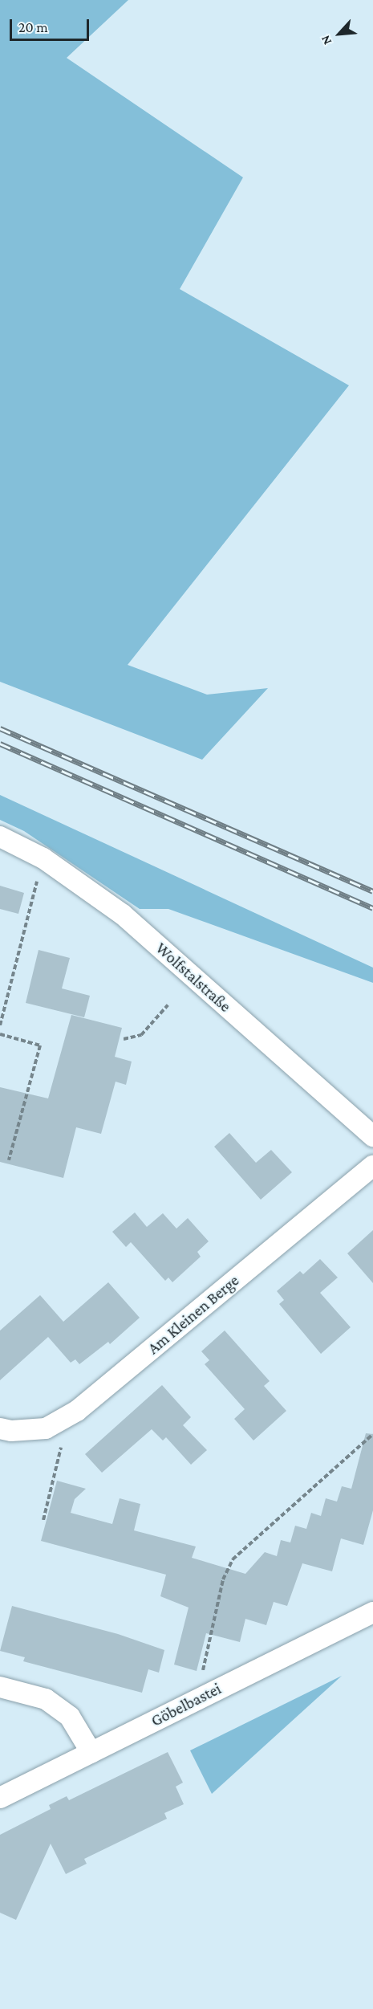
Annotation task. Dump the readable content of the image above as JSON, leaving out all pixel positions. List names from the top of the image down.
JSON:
{
  "streets": {
    "street": ["Wolfstalstraße", "Am Kleinen Berge", "Göbelbastei"]
  },
  "scale_bar": "20 m",
  "north": "bottom left"
}
